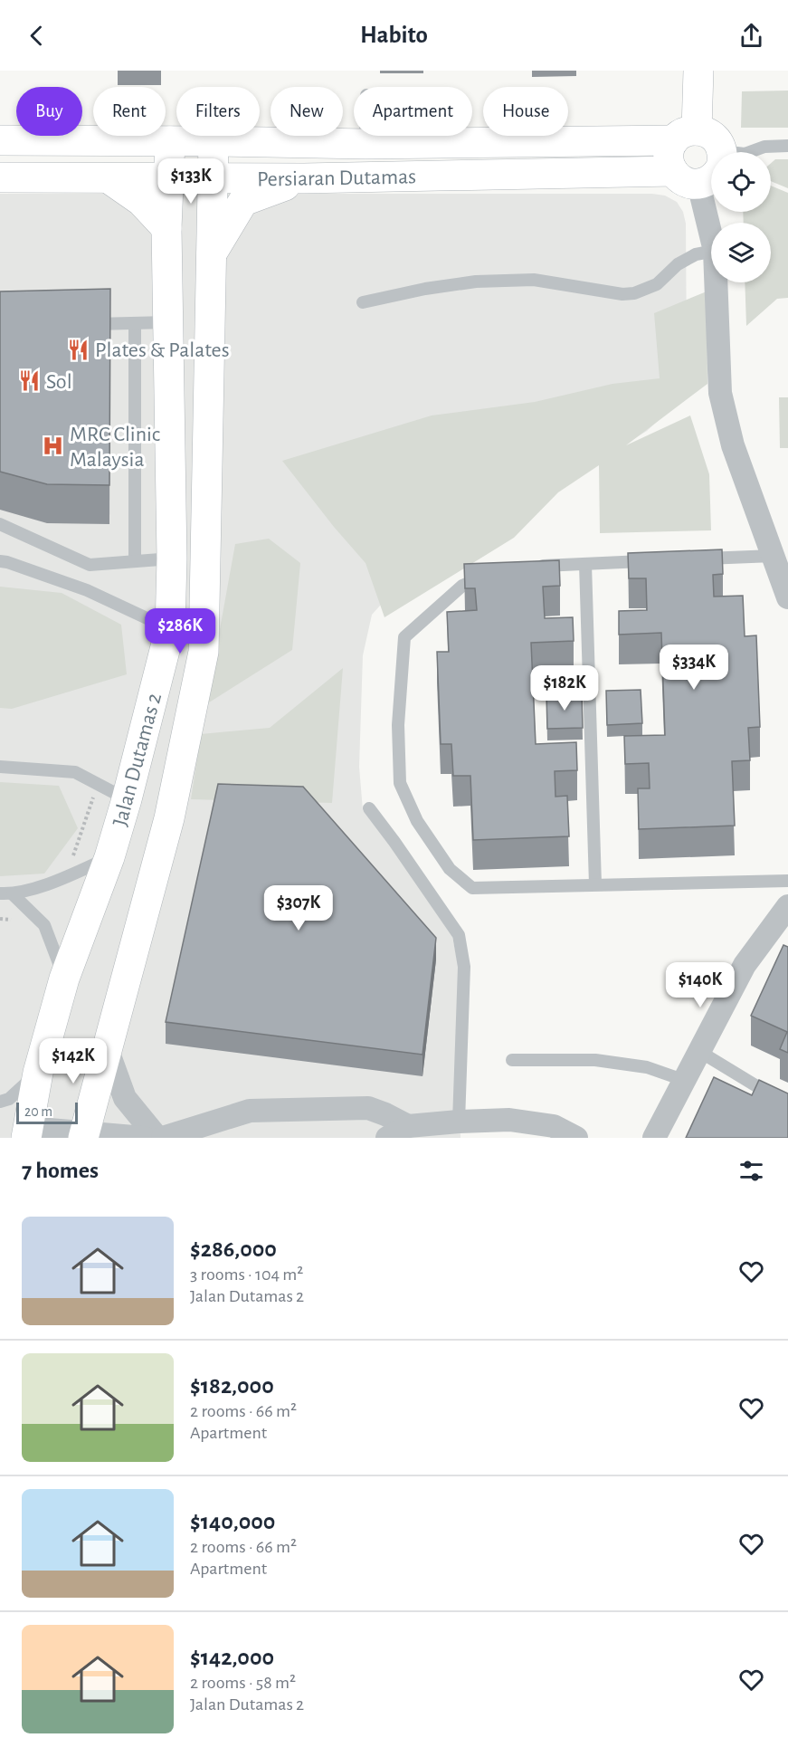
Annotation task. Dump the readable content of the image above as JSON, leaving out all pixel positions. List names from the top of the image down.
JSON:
{
  "streets": {
    "street": ["Persiaran Dutamas", "Jalan Dutamas 2"]
  },
  "crossings": [
    ["Persiaran Dutamas", "Jalan Dutamas 2"]
  ],
  "places": {
    "restaurant": ["Plates & Palates", "Sol"],
    "hospital": ["MRC Clinic Malaysia"]
  },
  "scale_bar": "20 m",
  "page": {
    "header": "Habito",
    "chip": [
      "Buy",
      "Rent",
      "Filters",
      "New",
      "Apartment",
      "House"
    ],
    "price": [
      "$133K",
      "$286K",
      "$334K",
      "$182K",
      "$307K",
      "$140K",
      "$142K"
    ],
    "scale": "20 m",
    "heading": "7 homes",
    "list": [
      {
        "name": "$286,000",
        "note": "3 rooms · 104 m² · Jalan Dutamas 2"
      },
      {
        "name": "$182,000",
        "note": "2 rooms · 66 m² · Apartment"
      },
      {
        "name": "$140,000",
        "note": "2 rooms · 66 m² · Apartment"
      },
      {
        "name": "$142,000",
        "note": "2 rooms · 58 m² · Jalan Dutamas 2"
      }
    ]
  }
}
